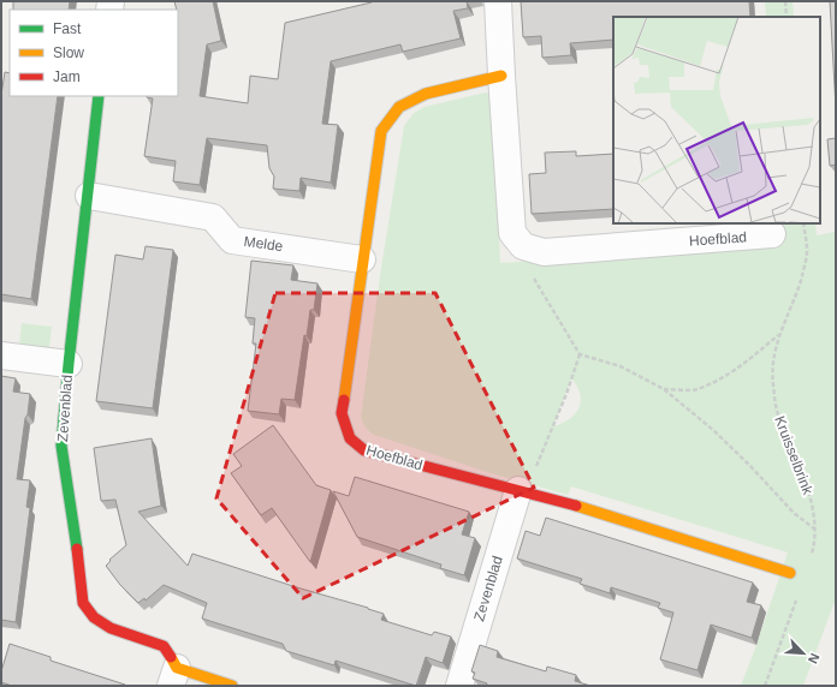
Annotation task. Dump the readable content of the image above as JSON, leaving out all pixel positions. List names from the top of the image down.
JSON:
{
  "streets": {
    "street": ["Hoefblad", "Melde", "Zevenblad"],
    "path": ["Kruisselbrink"]
  },
  "crossings": [
    ["Hoefblad", "Melde"],
    ["Hoefblad", "Zevenblad"],
    ["Melde", "Zevenblad"]
  ],
  "legend": ["Fast", "Slow", "Jam"],
  "north": "bottom right"
}
